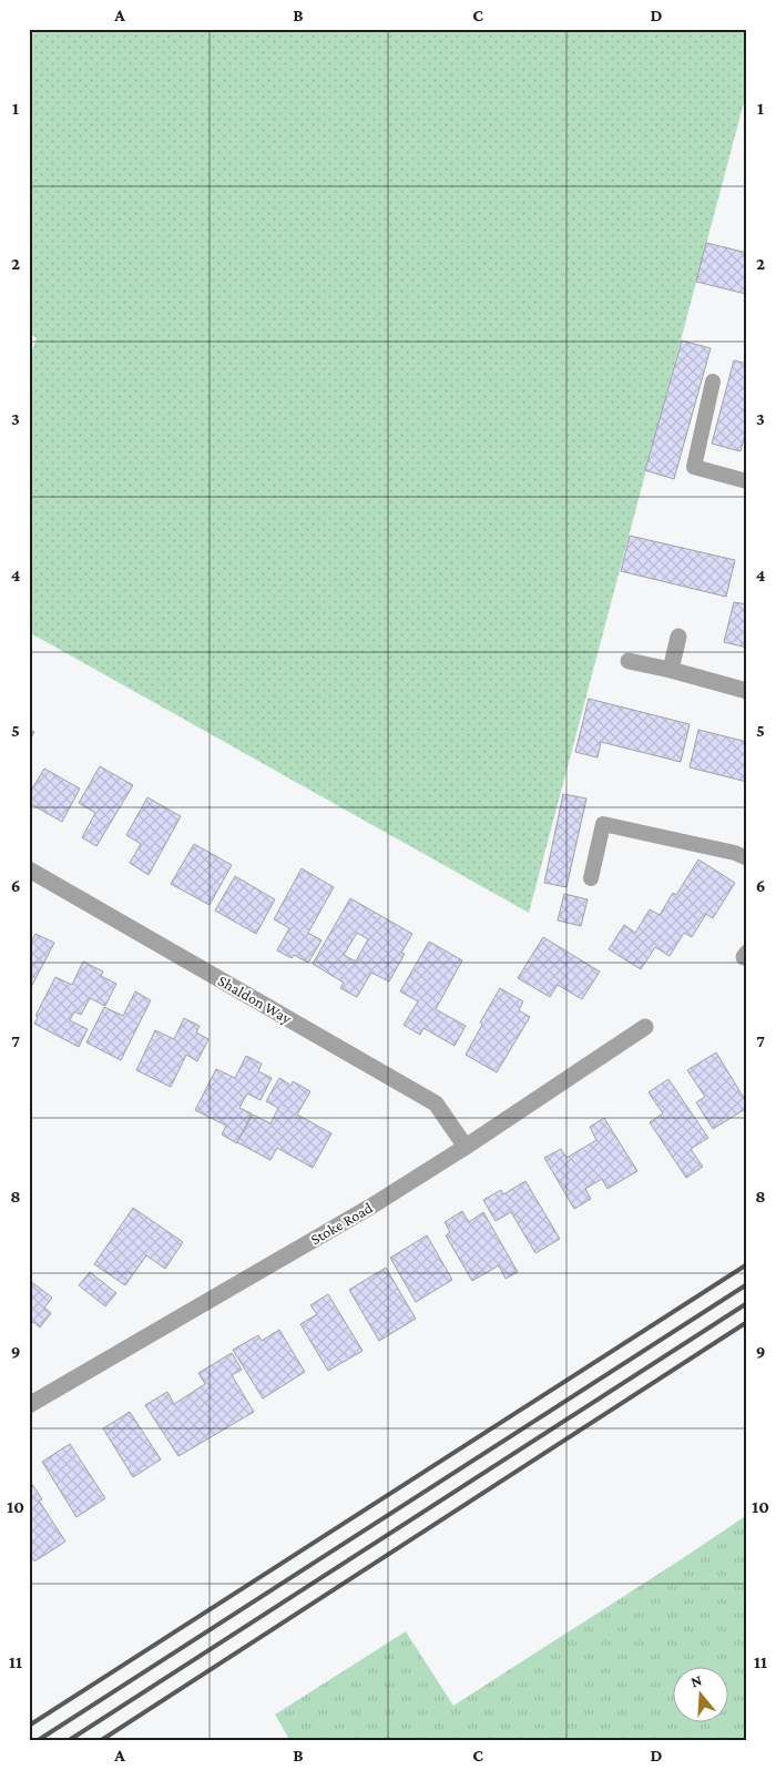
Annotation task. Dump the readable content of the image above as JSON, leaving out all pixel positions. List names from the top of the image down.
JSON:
{
  "streets": {
    "street": ["Shaldon Way", "Stoke Road"]
  },
  "crossings": [
    ["Shaldon Way", "Stoke Road"]
  ],
  "north": "top",
  "grid": {
    "columns": [
      "A",
      "B",
      "C",
      "D"
    ],
    "rows": [
      "1",
      "2",
      "3",
      "4",
      "5",
      "6",
      "7",
      "8",
      "9",
      "10",
      "11"
    ]
  }
}
